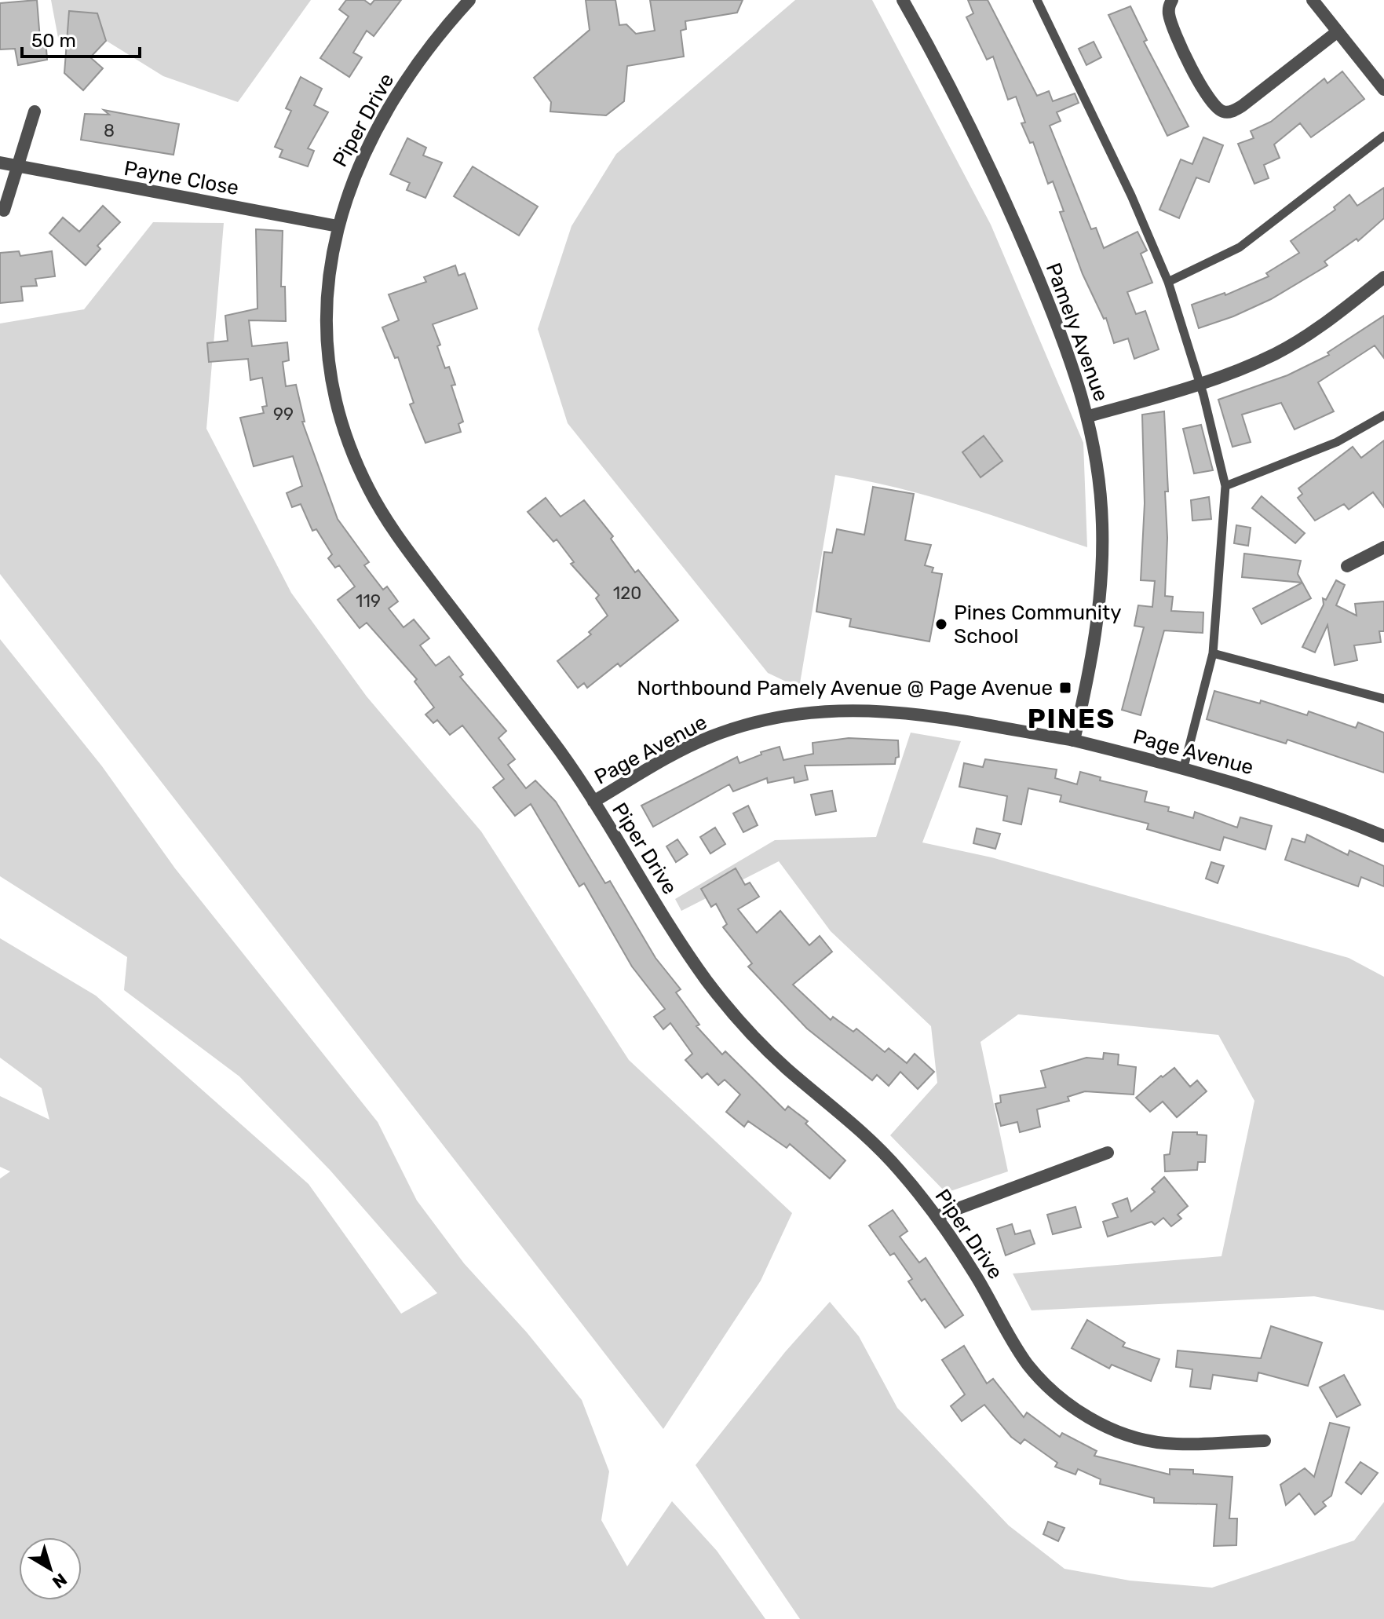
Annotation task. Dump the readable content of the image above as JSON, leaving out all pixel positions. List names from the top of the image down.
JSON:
{
  "streets": {
    "street": [
      "Piper Drive",
      "Payne Close",
      "Pamely Avenue",
      "Page Avenue"
    ]
  },
  "crossings": [
    ["Piper Drive", "Payne Close"],
    ["Piper Drive", "Page Avenue"],
    ["Pamely Avenue", "Page Avenue"]
  ],
  "districts": ["PINES"],
  "places": {
    "other": ["Pines Community School"],
    "transit": ["Northbound Pamely Avenue @ Page Avenue"]
  },
  "house_numbers": [
    "8",
    "99",
    "120",
    "119"
  ],
  "scale_bar": "50 m",
  "north": "bottom right"
}
